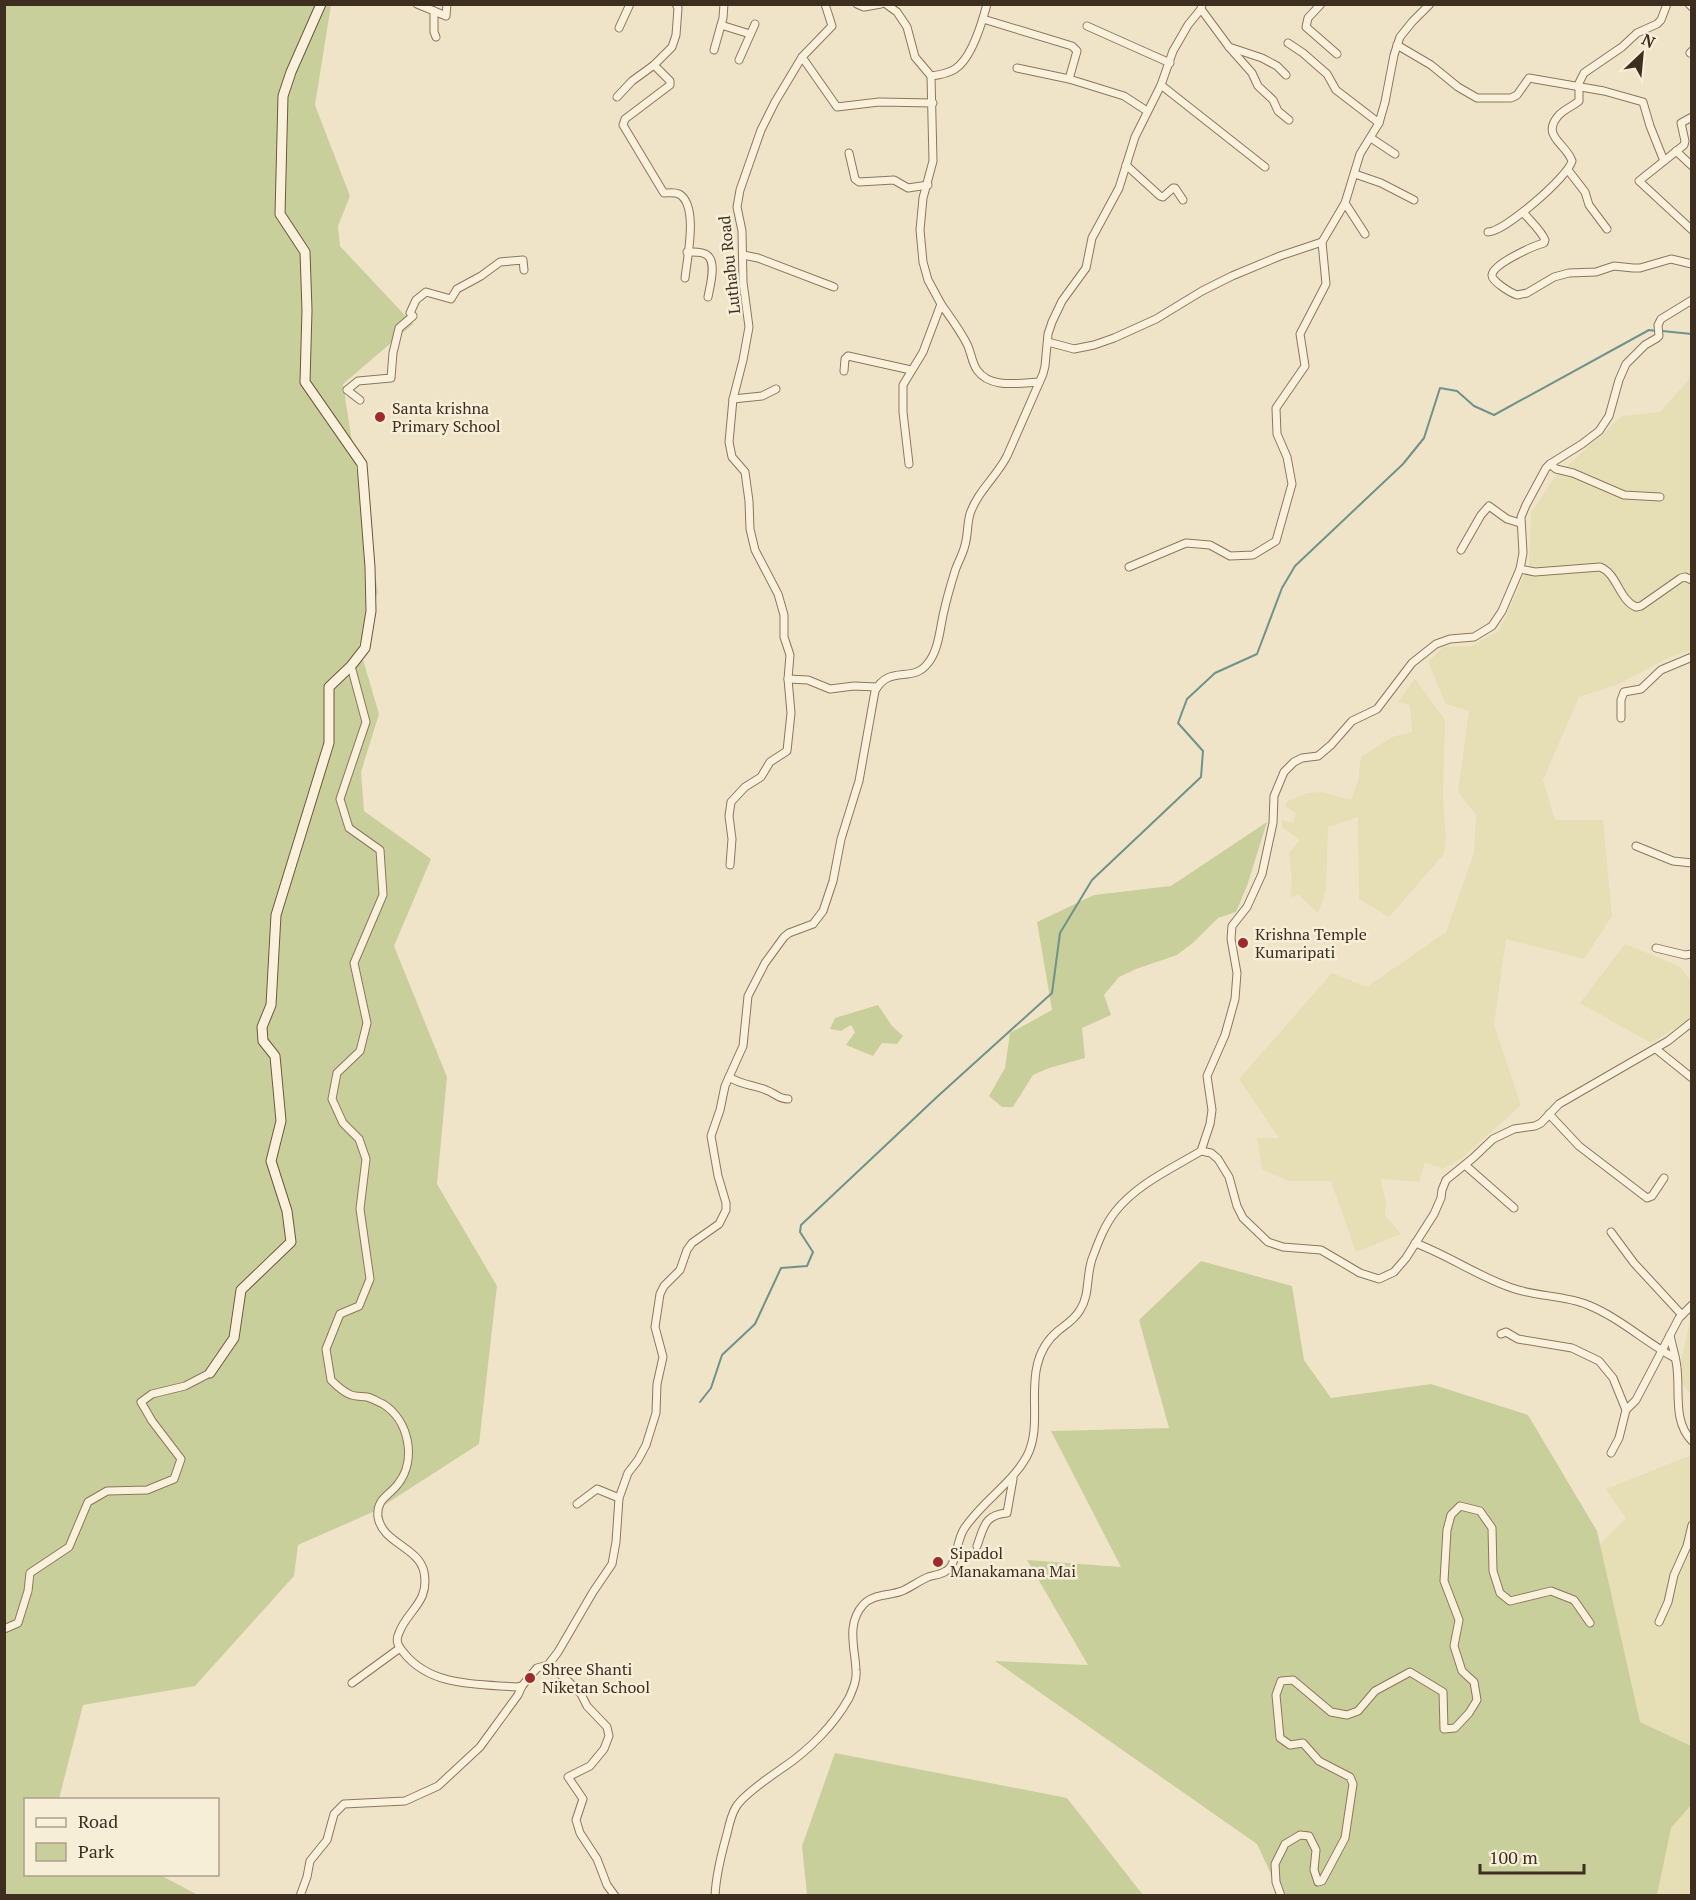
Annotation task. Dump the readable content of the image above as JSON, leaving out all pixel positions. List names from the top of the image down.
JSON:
{
  "streets": {
    "street": ["Luthabu Road"]
  },
  "places": [
    "Santa krishna Primary School",
    "Krishna Temple Kumaripati",
    "Sipadol Manakamana Mai",
    "Shree Shanti Niketan School"
  ],
  "legend": ["Road", "Park"],
  "scale_bar": "100 m",
  "north": "top right"
}
